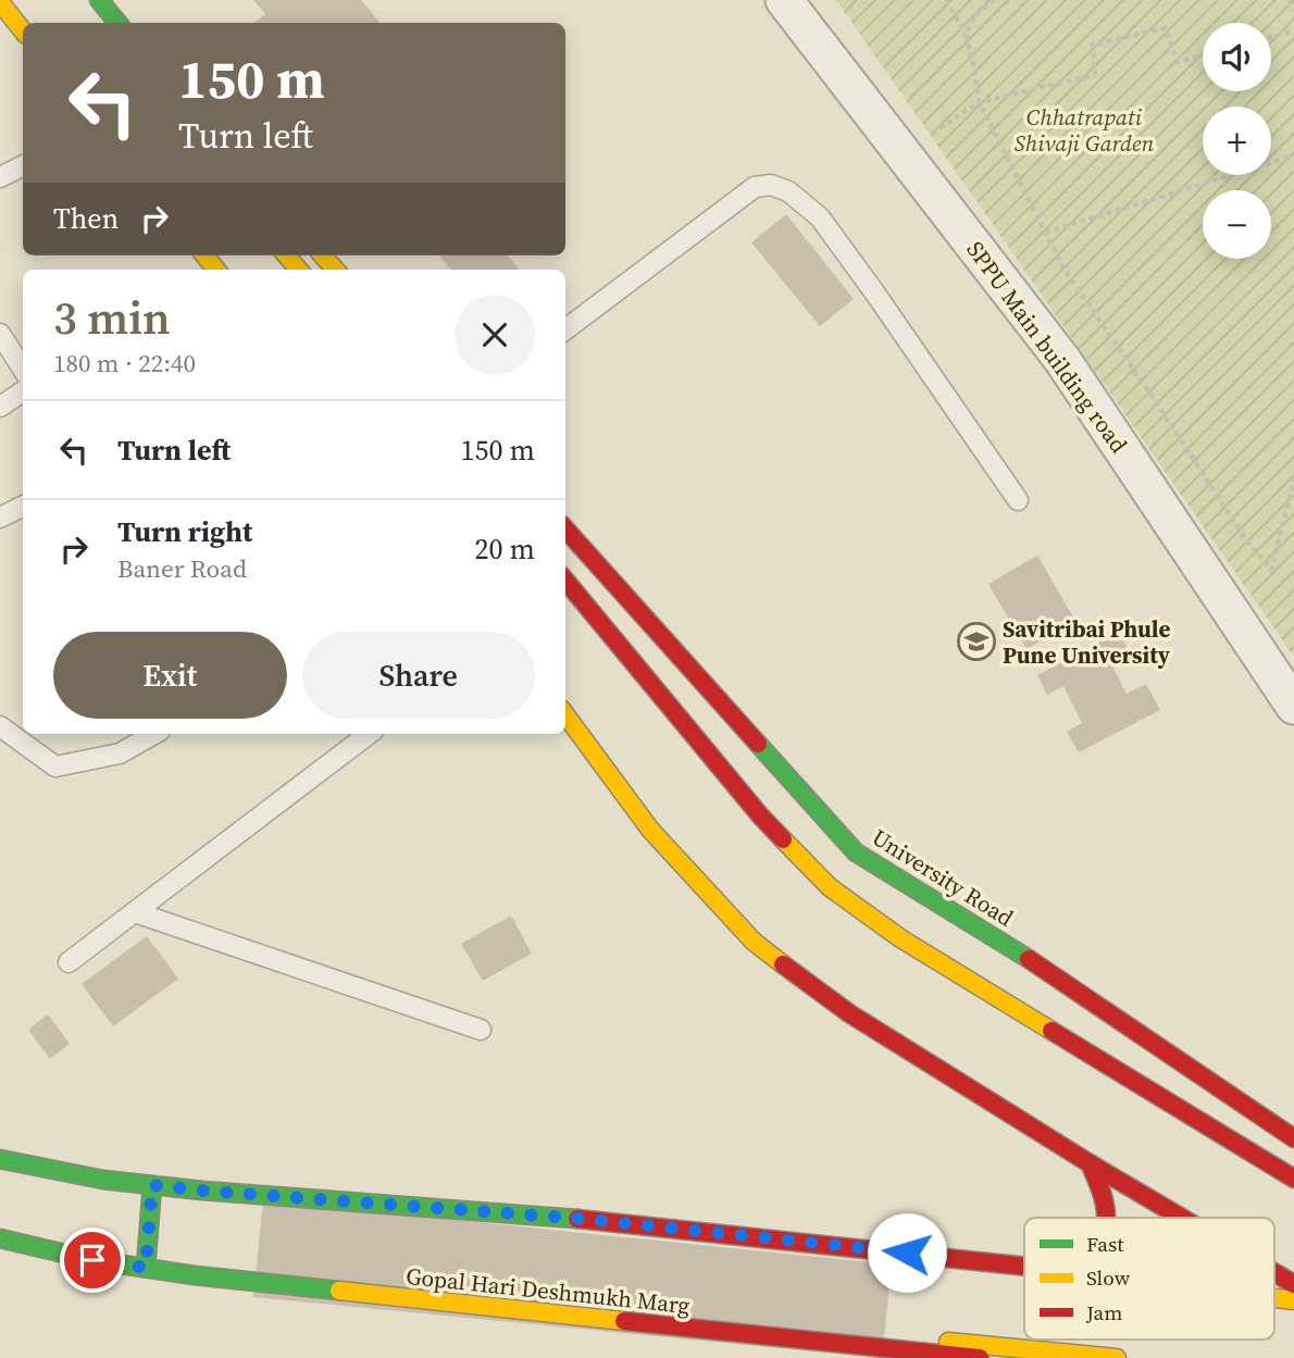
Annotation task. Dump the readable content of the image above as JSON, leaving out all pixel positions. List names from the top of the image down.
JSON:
{
  "streets": {
    "main road": ["University Road", "Gopal Hari Deshmukh Marg"],
    "street": ["SPPU Main building road"]
  },
  "parks": ["Chhatrapati Shivaji Garden"],
  "places": {
    "school or university": ["Savitribai Phule Pune University"]
  },
  "legend": ["Fast", "Slow", "Jam"],
  "page": {
    "map_buttons": ["+", "−"],
    "turn": ["150 m", "Turn left"],
    "then": "Then",
    "heading": ["3 min", "180 m · 22:40"],
    "list": [
      {
        "name": "Turn left",
        "value": "150 m"
      },
      {
        "name": "Turn right",
        "note": "Baner Road",
        "value": "20 m"
      }
    ],
    "buttons": ["Exit", "Share"]
  }
}
